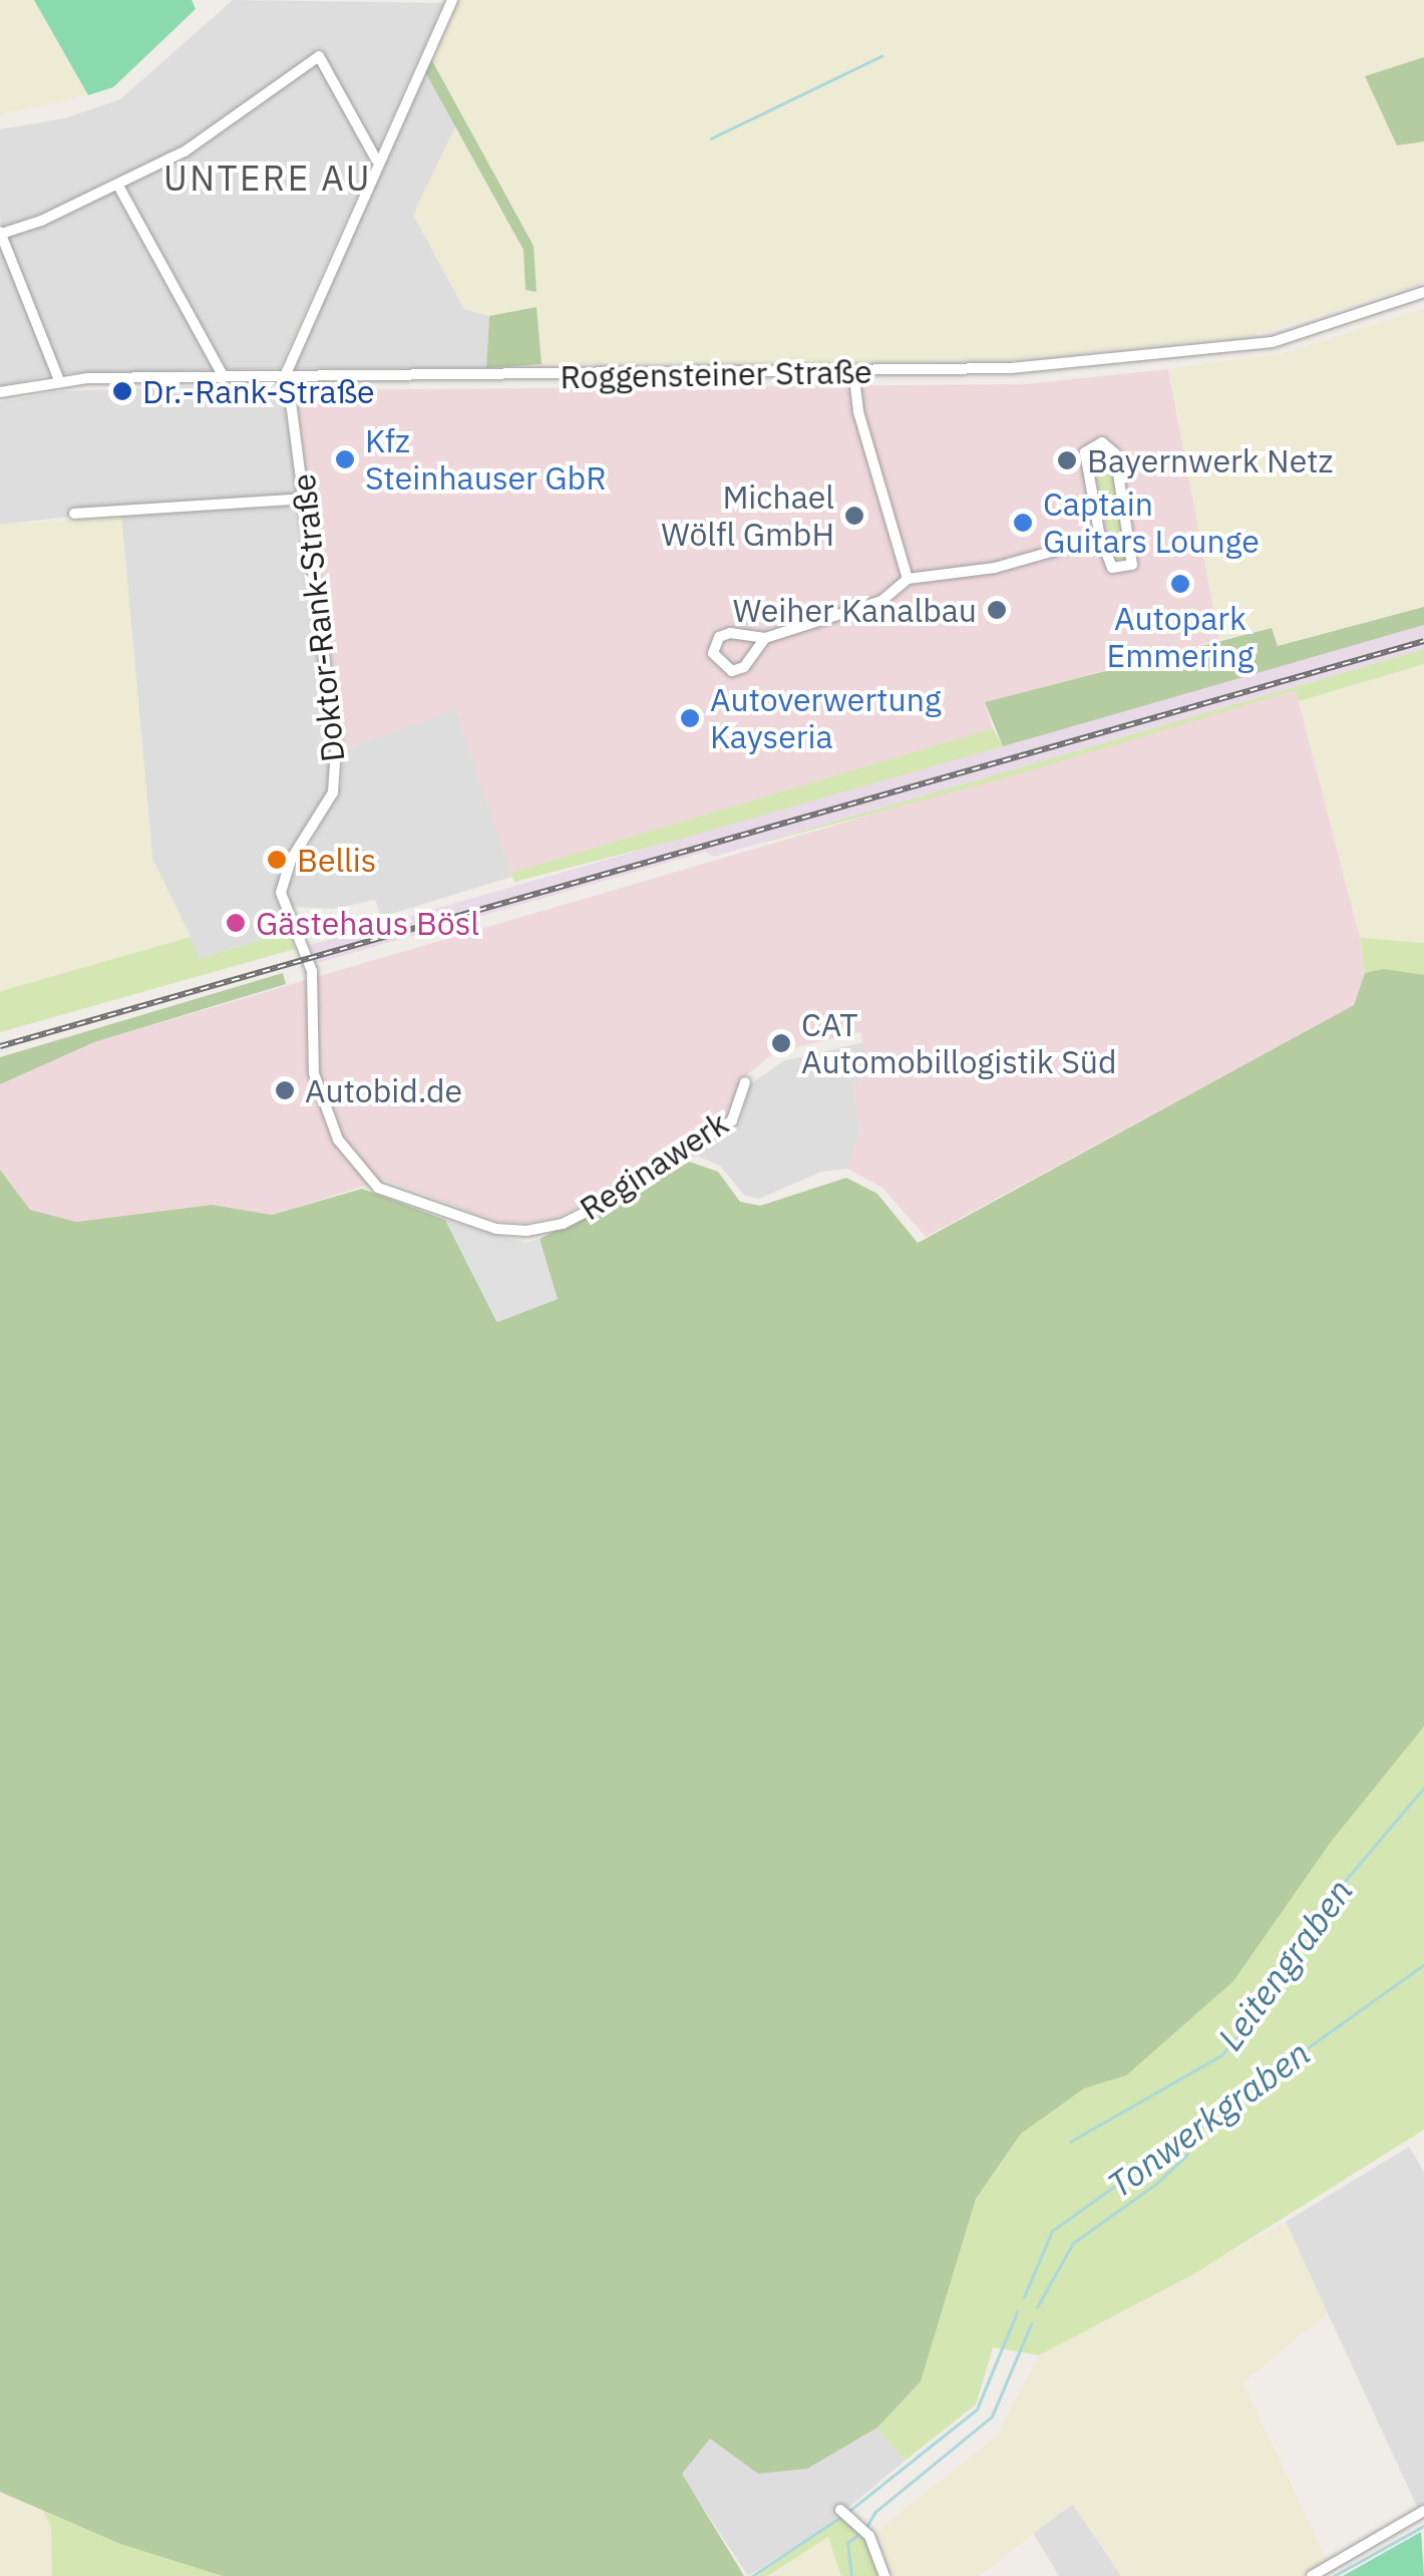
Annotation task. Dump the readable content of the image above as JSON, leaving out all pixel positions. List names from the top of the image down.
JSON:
{
  "streets": {
    "street": ["Roggensteiner Straße", "Doktor-Rank-Straße", "Reginawerk"]
  },
  "crossings": [
    ["Roggensteiner Straße", "Doktor-Rank-Straße"],
    ["Doktor-Rank-Straße", "Reginawerk"]
  ],
  "districts": ["UNTERE AU"],
  "water": ["Leitengraben", "Tonwerkgraben"],
  "places": [
    "Dr.-Rank-Straße",
    "Kfz Steinhauser GbR",
    "Bayernwerk Netz",
    "Michael Wölfl GmbH",
    "Captain Guitars Lounge",
    "Autopark Emmering",
    "Weiher Kanalbau",
    "Autoverwertung Kayseria",
    "Bellis",
    "Gästehaus Bösl",
    "CAT Automobillogistik Süd",
    "Autobid.de"
  ]
}
